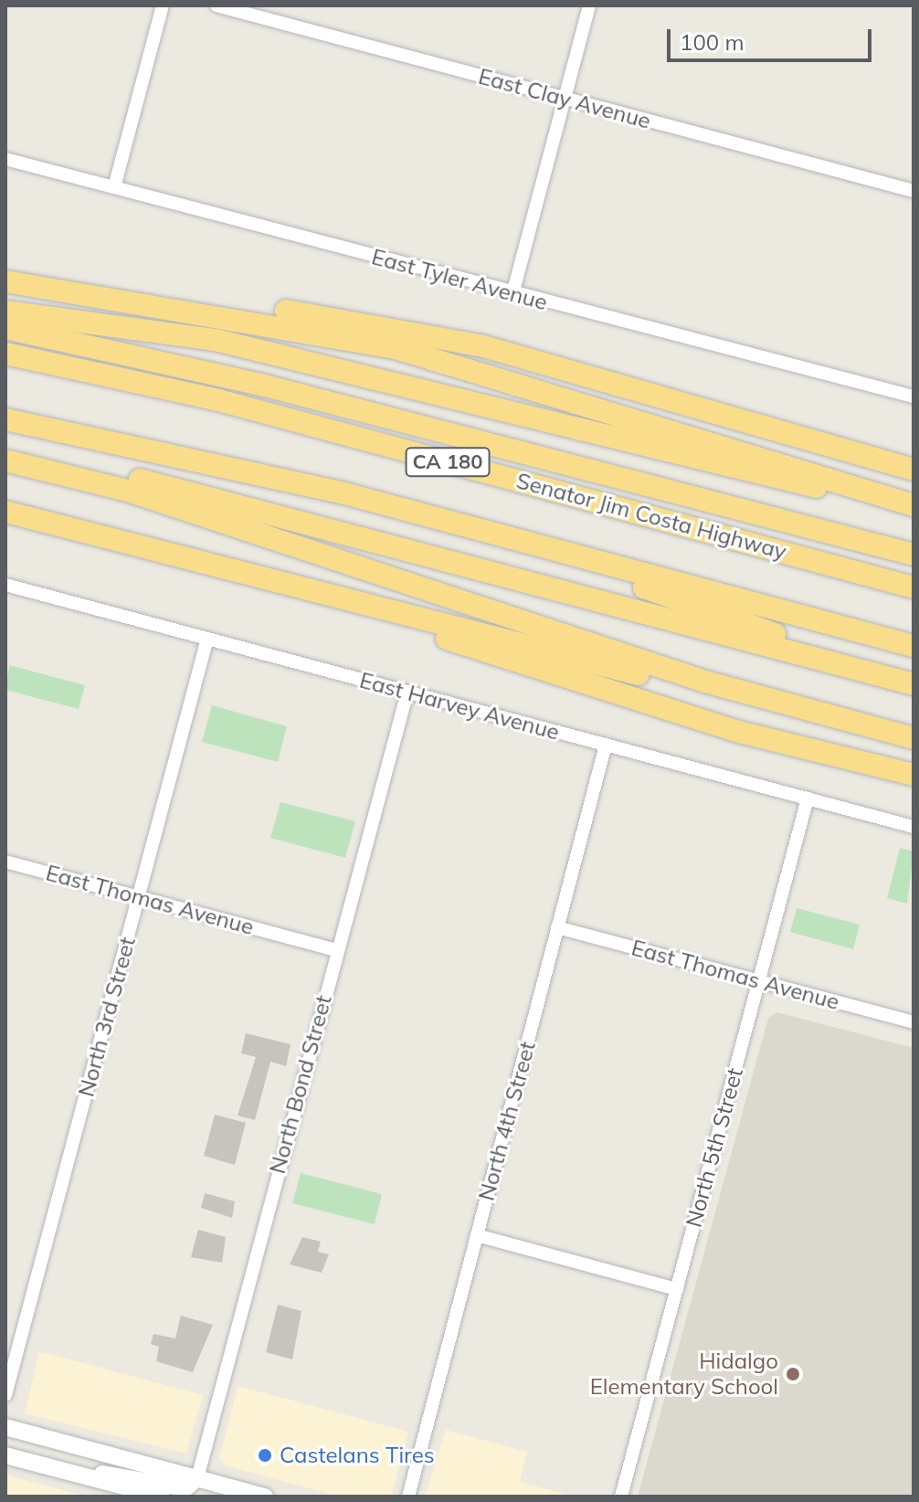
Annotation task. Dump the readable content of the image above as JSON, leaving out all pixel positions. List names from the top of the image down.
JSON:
{
  "streets": {
    "highway": ["CA 180", "Senator Jim Costa Highway"],
    "street": [
      "East Clay Avenue",
      "East Tyler Avenue",
      "East Harvey Avenue",
      "East Thomas Avenue",
      "North 3rd Street",
      "North Bond Street",
      "North 4th Street",
      "North 5th Street"
    ]
  },
  "crossings": [
    ["East Harvey Avenue", "North 3rd Street"],
    ["East Harvey Avenue", "North Bond Street"],
    ["East Harvey Avenue", "North 4th Street"],
    ["East Harvey Avenue", "North 5th Street"],
    ["East Thomas Avenue", "North 3rd Street"],
    ["East Thomas Avenue", "North Bond Street"],
    ["East Thomas Avenue", "North 4th Street"],
    ["East Thomas Avenue", "North 5th Street"]
  ],
  "places": ["Hidalgo Elementary School", "Castelans Tires"],
  "scale_bar": "100 m"
}
